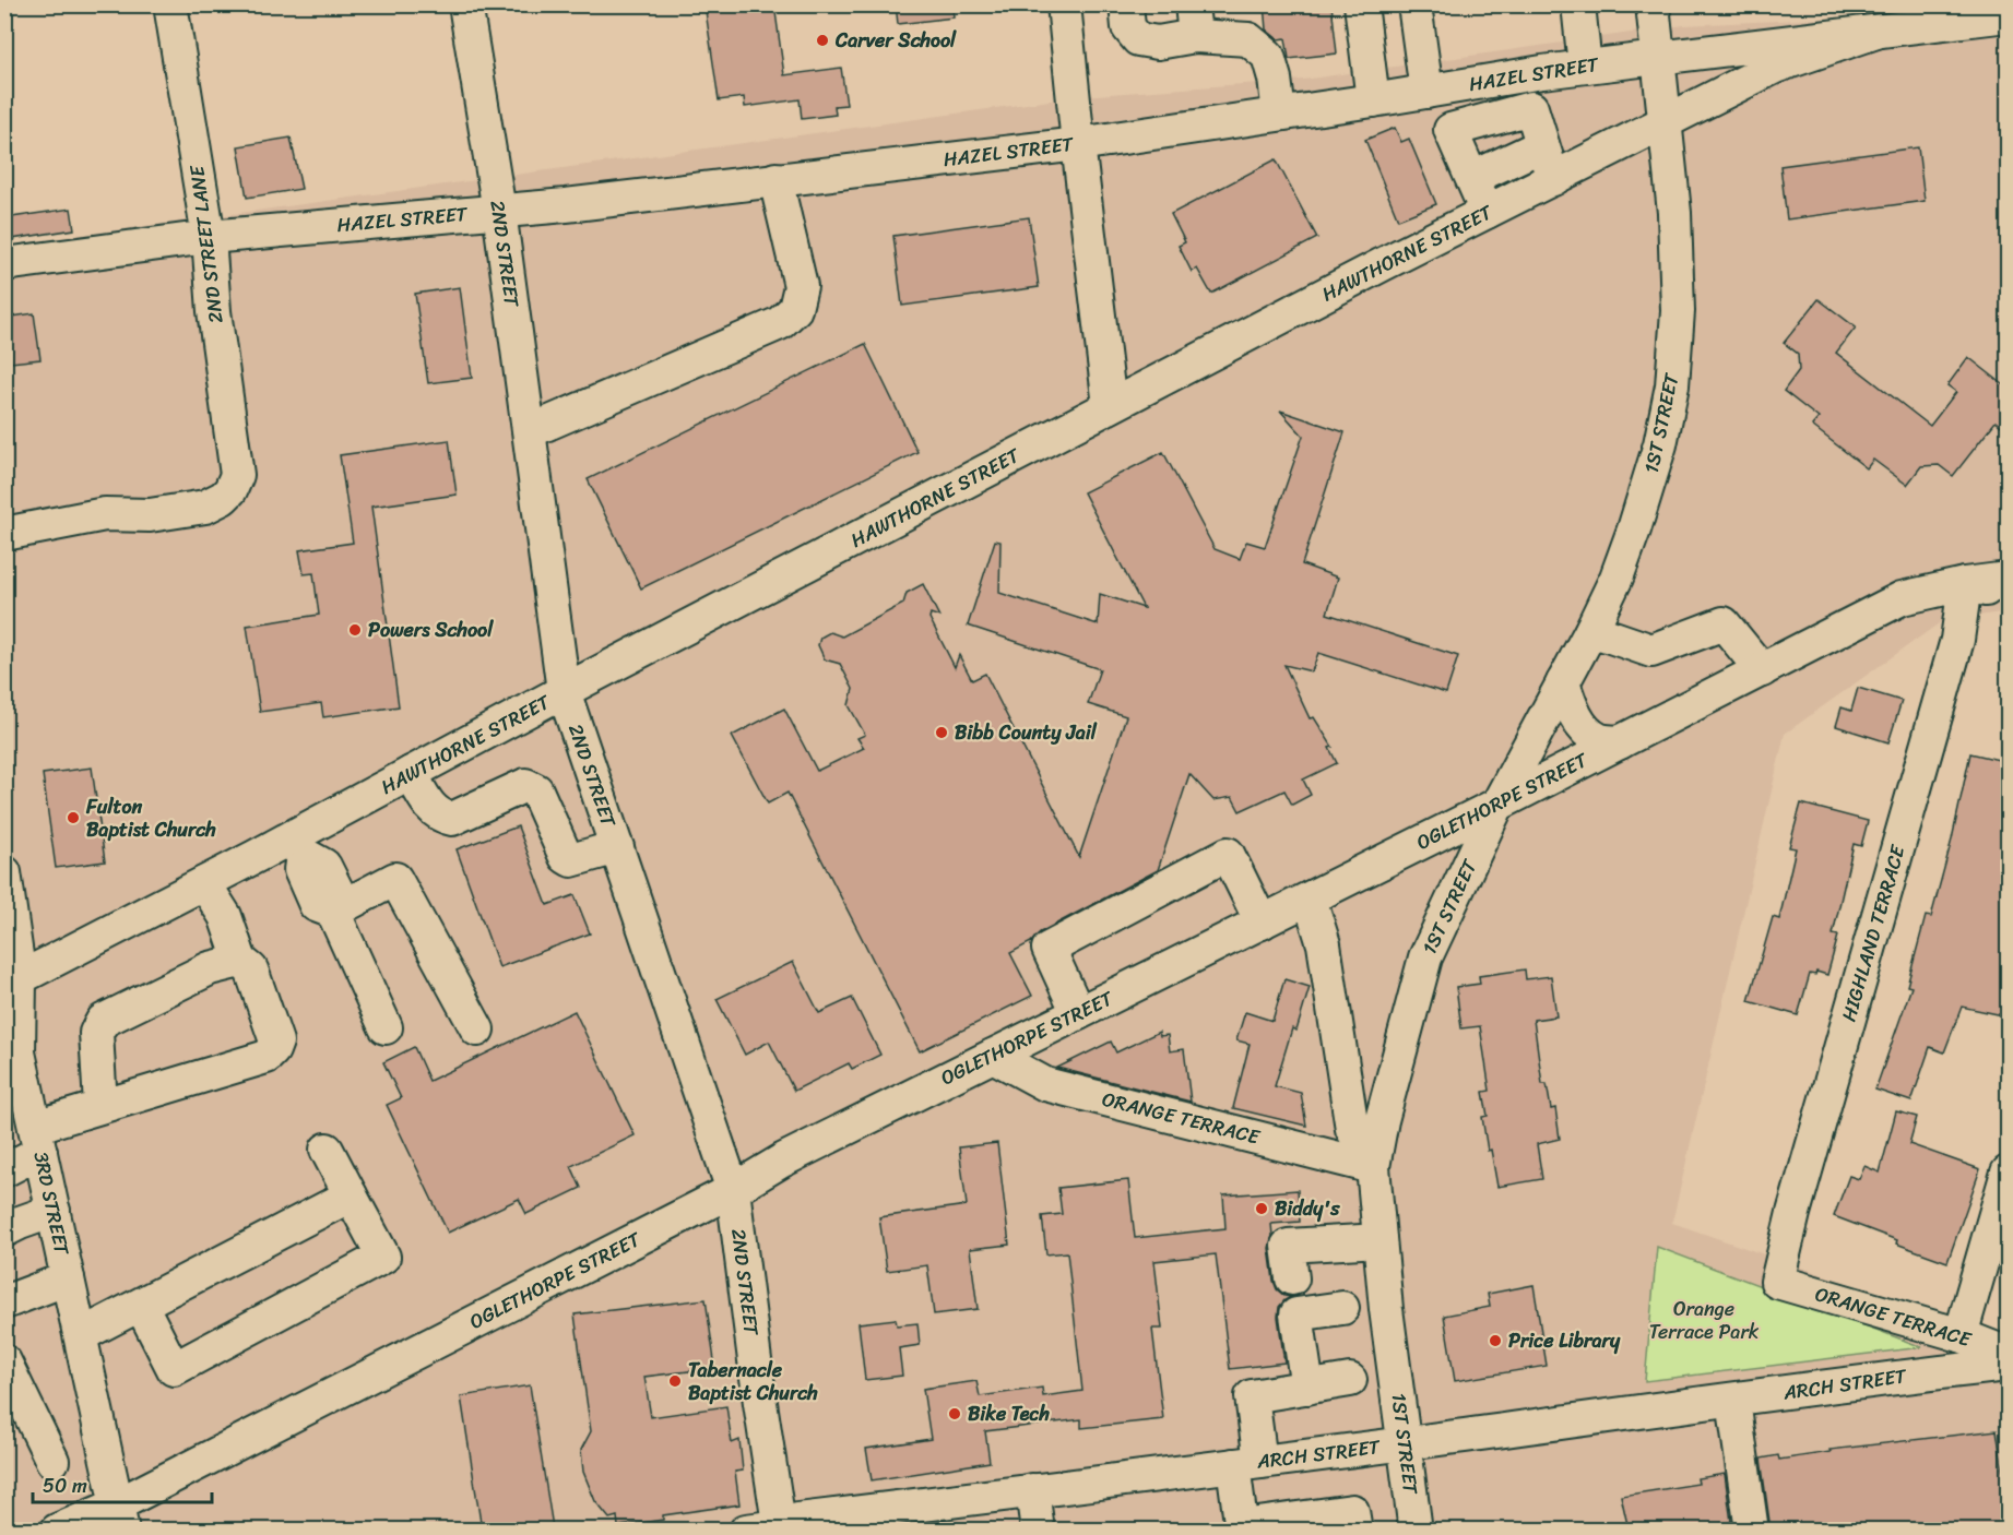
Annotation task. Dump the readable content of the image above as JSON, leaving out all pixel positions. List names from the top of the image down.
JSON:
{
  "streets": {
    "street": [
      "HAZEL STREET",
      "2ND STREET LANE",
      "2ND STREET",
      "HAWTHORNE STREET",
      "1ST STREET",
      "OGLETHORPE STREET",
      "HIGHLAND TERRACE",
      "ORANGE TERRACE",
      "3RD STREET",
      "ARCH STREET"
    ]
  },
  "crossings": [
    ["HAZEL STREET", "2ND STREET LANE"],
    ["HAZEL STREET", "2ND STREET"],
    ["HAZEL STREET", "HAWTHORNE STREET"],
    ["HAZEL STREET", "1ST STREET"],
    ["2ND STREET", "HAWTHORNE STREET"],
    ["2ND STREET", "OGLETHORPE STREET"],
    ["2ND STREET", "ARCH STREET"],
    ["HAWTHORNE STREET", "1ST STREET"],
    ["HAWTHORNE STREET", "3RD STREET"],
    ["1ST STREET", "OGLETHORPE STREET"],
    ["1ST STREET", "ORANGE TERRACE"],
    ["1ST STREET", "ARCH STREET"],
    ["OGLETHORPE STREET", "HIGHLAND TERRACE"],
    ["OGLETHORPE STREET", "ORANGE TERRACE"],
    ["OGLETHORPE STREET", "3RD STREET"],
    ["HIGHLAND TERRACE", "ORANGE TERRACE"]
  ],
  "parks": ["Orange Terrace Park"],
  "places": [
    "Carver School",
    "Powers School",
    "Bibb County Jail",
    "Fulton Baptist Church",
    "Biddy's",
    "Price Library",
    "Tabernacle Baptist Church",
    "Bike Tech"
  ],
  "scale_bar": "50 m"
}
